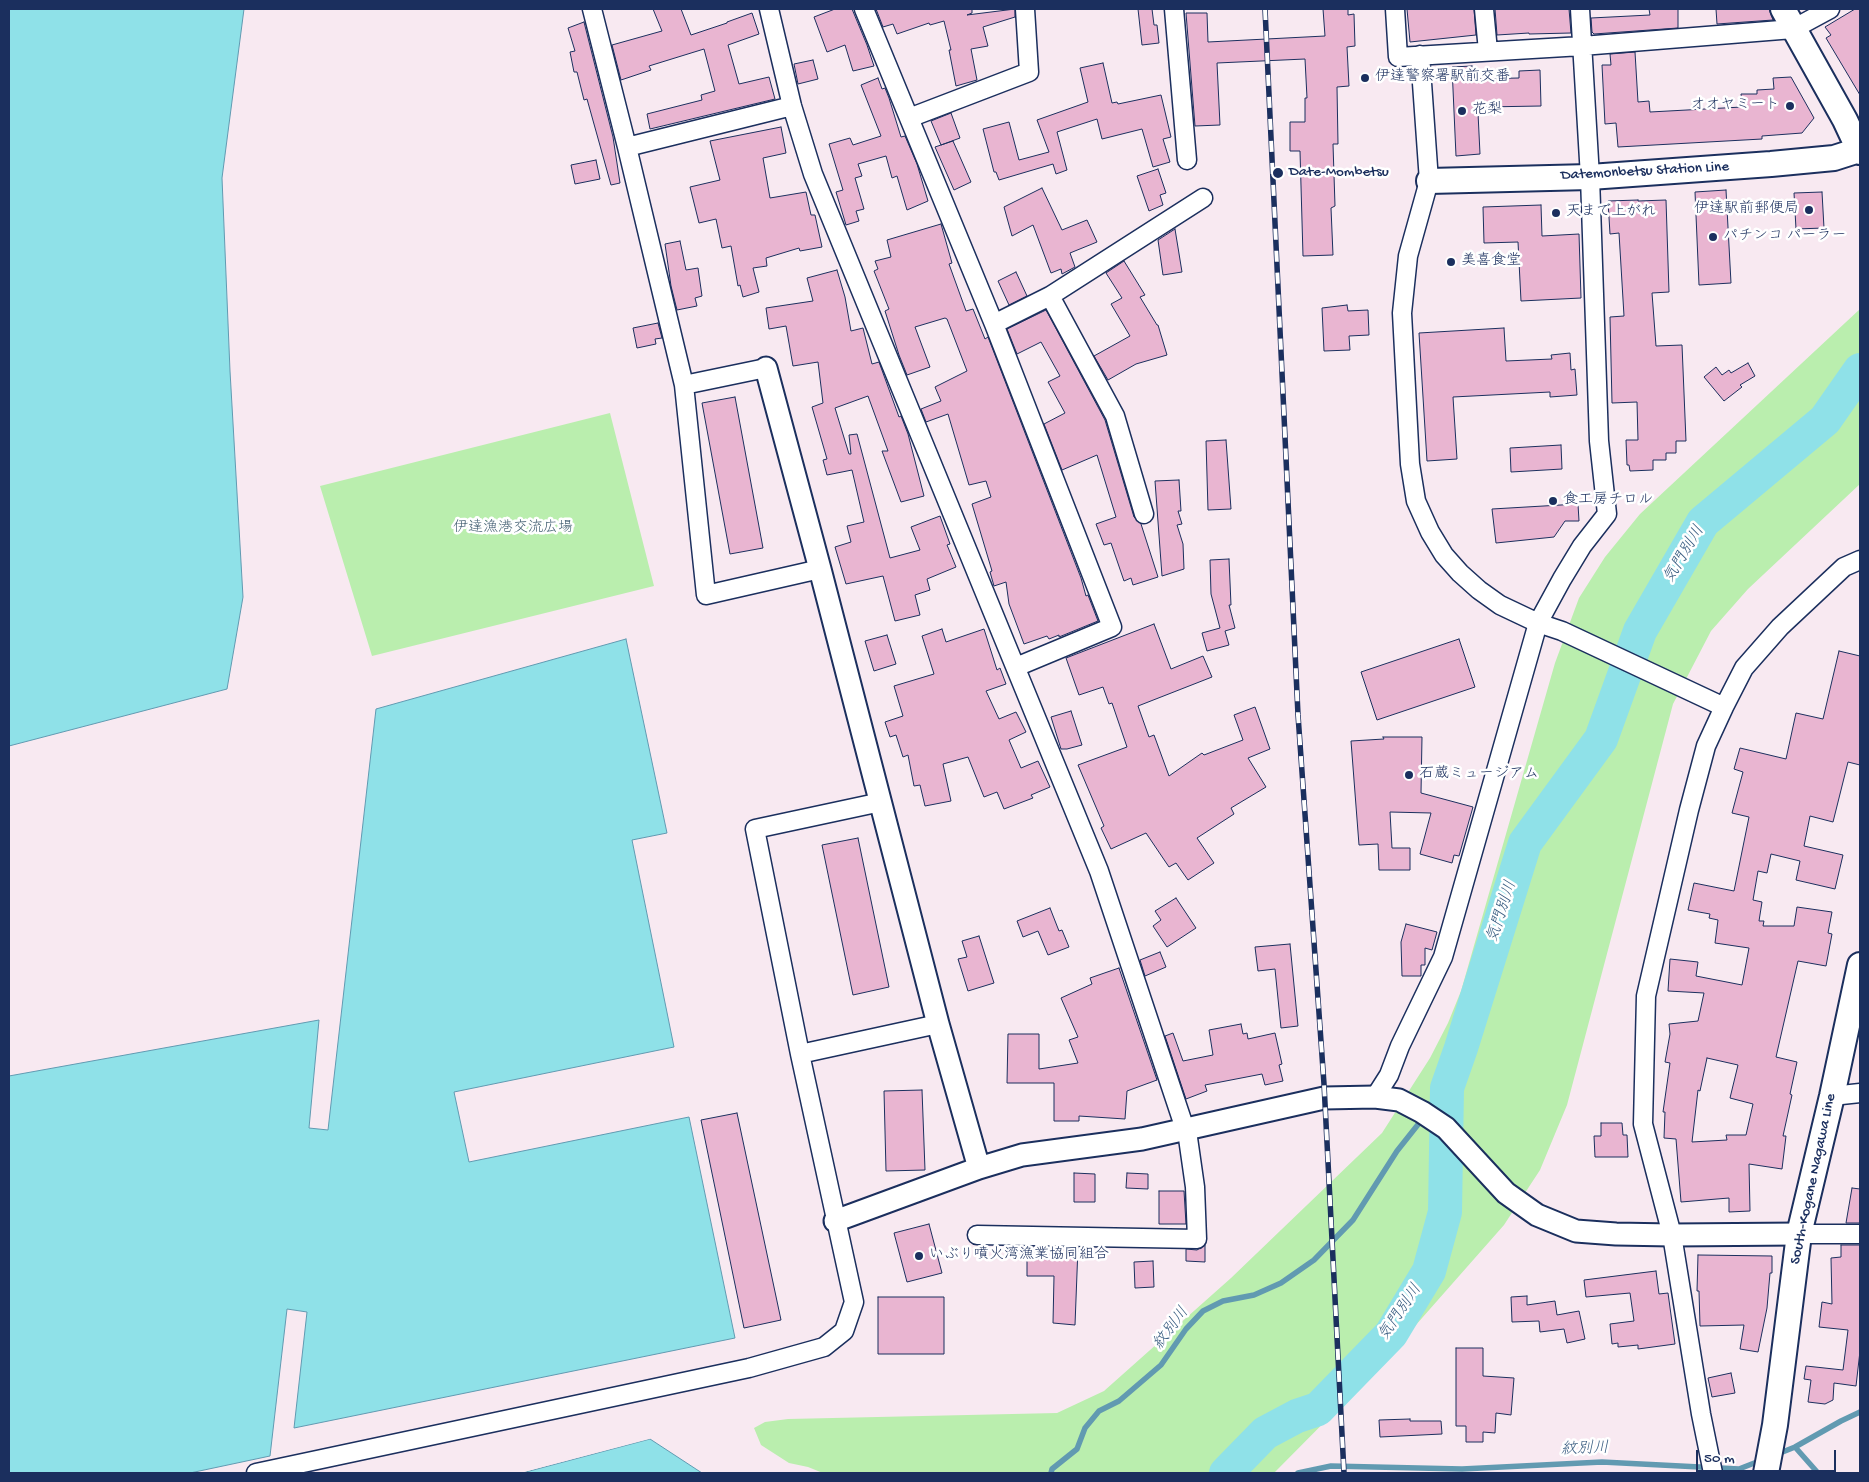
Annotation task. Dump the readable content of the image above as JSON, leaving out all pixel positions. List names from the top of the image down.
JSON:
{
  "streets": {
    "main road": ["Datemonbetsu Station Line", "South-Kogane Nagawa Line"]
  },
  "water": ["気門別川", "紋別川"],
  "parks": ["伊達漁港交流広場"],
  "places": [
    "伊達警察署駅前交番",
    "オオヤミート",
    "花梨",
    "Date-Mombetsu",
    "伊達駅前郵便局",
    "天まで上がれ",
    "パチンコ パーラー",
    "美喜食堂",
    "食工房チロル",
    "石蔵ミュージアム",
    "いぶり噴火湾漁業協同組合"
  ],
  "scale_bar": "50 m"
}
